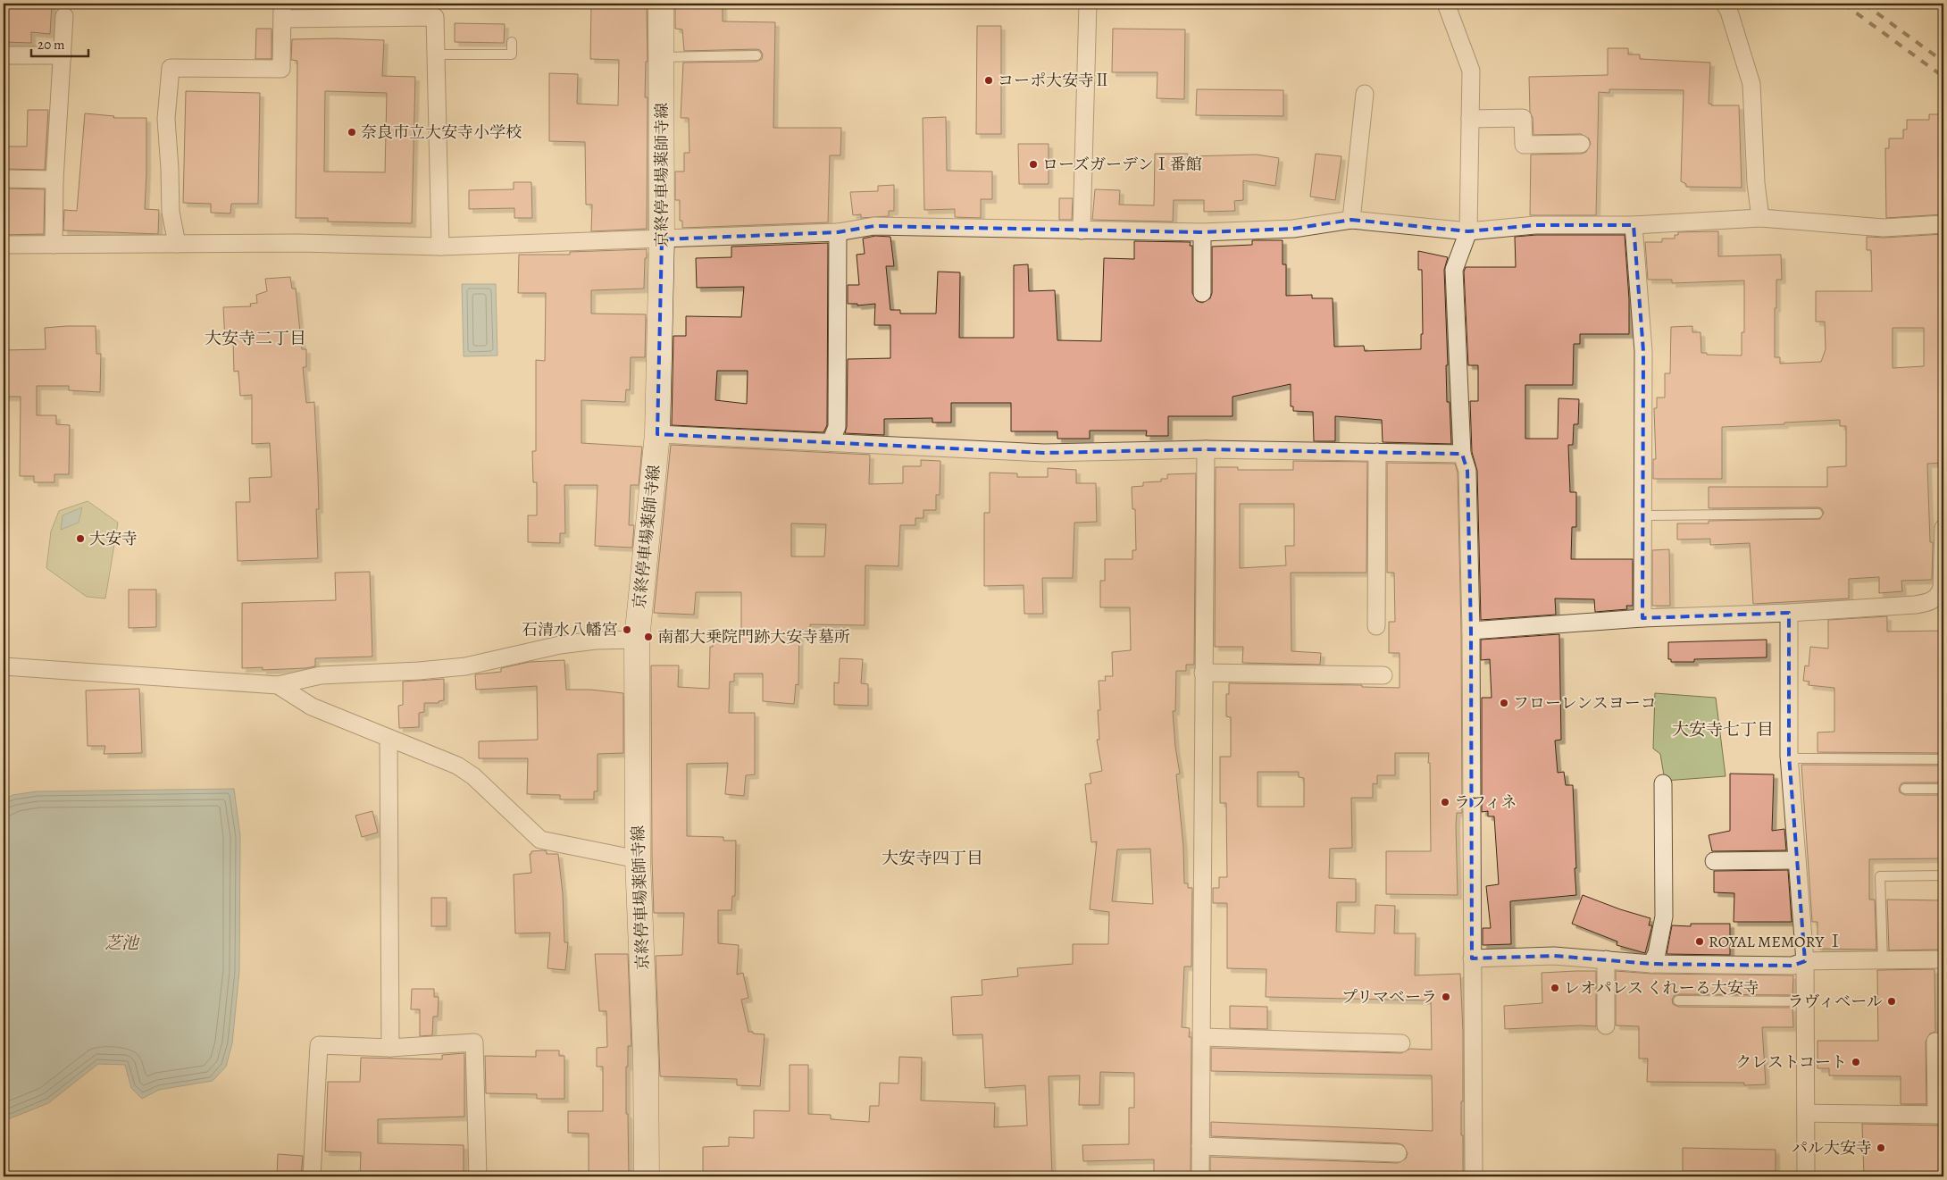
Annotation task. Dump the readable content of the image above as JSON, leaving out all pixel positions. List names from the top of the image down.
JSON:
{
  "streets": {
    "main road": ["京終停車場薬師寺線"]
  },
  "districts": ["大安寺二丁目", "大安寺七丁目", "大安寺四丁目"],
  "water": ["芝池"],
  "places": [
    "コーポ大安寺Ⅱ",
    "奈良市立大安寺小学校",
    "ローズガーデンⅠ番館",
    "大安寺",
    "石清水八幡宮",
    "南都大乗院門跡大安寺墓所",
    "フローレンスヨーコ",
    "ラフィネ",
    "ROYAL MEMORY Ⅰ",
    "レオパレス くれーる大安寺",
    "プリマベーラ",
    "ラヴィベール",
    "クレストコート",
    "パル大安寺"
  ],
  "scale_bar": "20 m"
}
